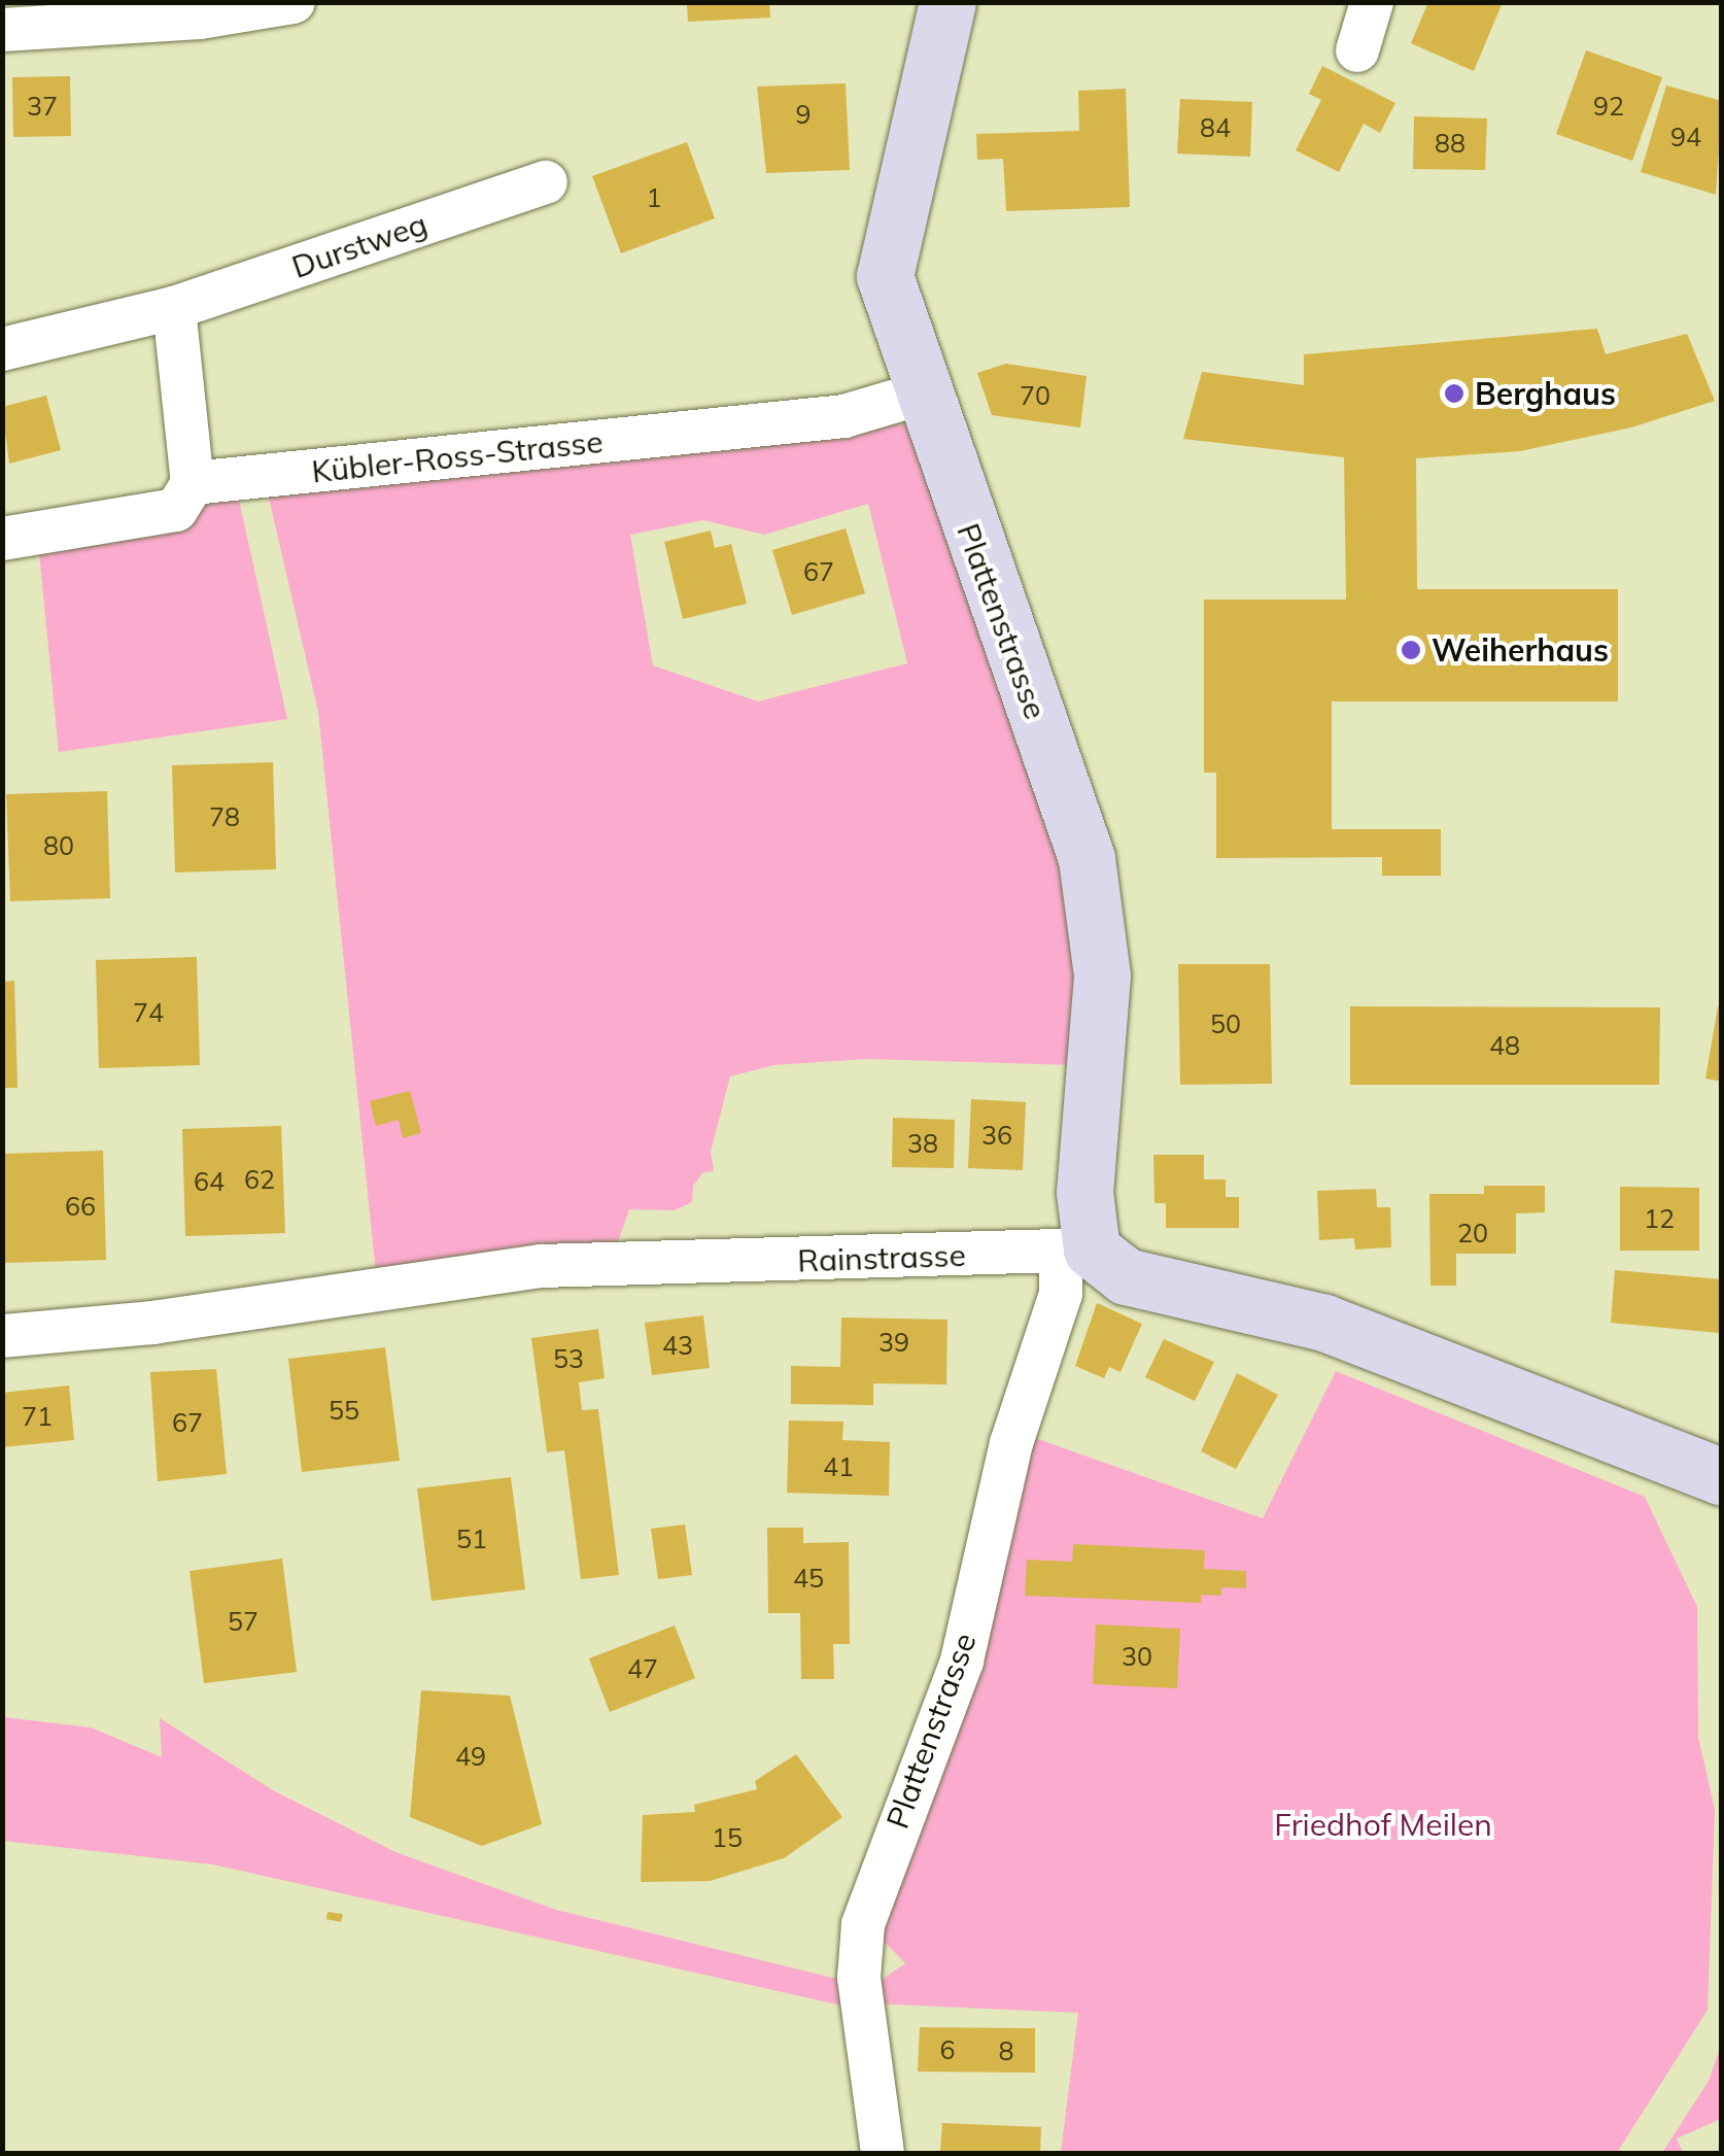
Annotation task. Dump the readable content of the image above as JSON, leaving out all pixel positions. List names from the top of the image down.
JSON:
{
  "streets": {
    "street": [
      "Durstweg",
      "Kübler-Ross-Strasse",
      "Plattenstrasse",
      "Rainstrasse"
    ]
  },
  "crossings": [
    ["Kübler-Ross-Strasse", "Plattenstrasse"],
    ["Plattenstrasse", "Rainstrasse"]
  ],
  "parks": ["Friedhof Meilen"],
  "places": ["Berghaus", "Weiherhaus"],
  "house_numbers": [
    "37",
    "92",
    "9",
    "84",
    "94",
    "88",
    "1",
    "70",
    "67",
    "78",
    "80",
    "74",
    "50",
    "48",
    "36",
    "38",
    "62",
    "64",
    "66",
    "12",
    "20",
    "39",
    "43",
    "53",
    "55",
    "71",
    "67",
    "41",
    "51",
    "45",
    "57",
    "30",
    "47",
    "49",
    "15",
    "6",
    "8"
  ]
}
